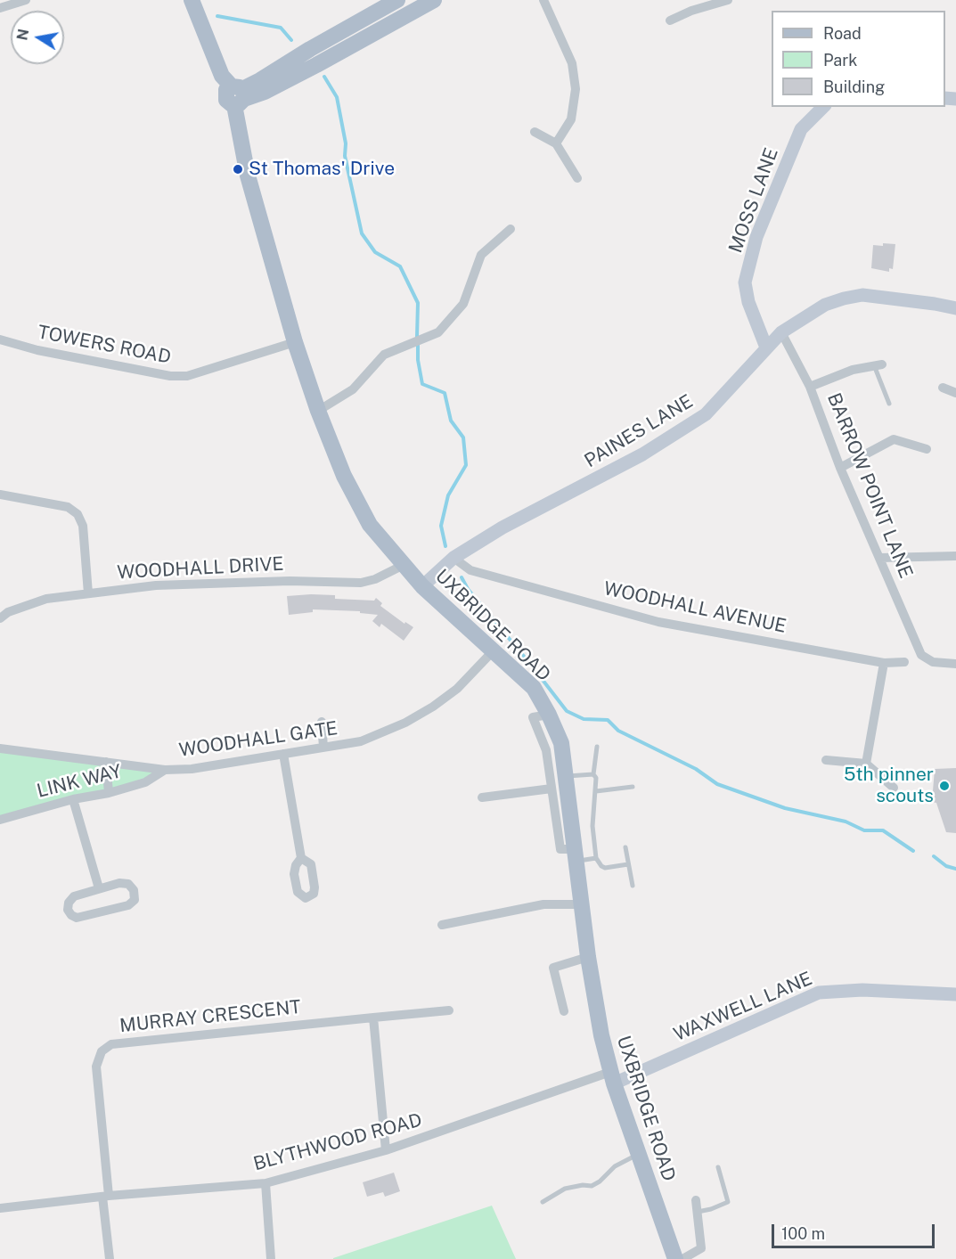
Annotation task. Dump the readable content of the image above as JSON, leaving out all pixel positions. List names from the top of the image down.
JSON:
{
  "streets": {
    "main road": ["UXBRIDGE ROAD"],
    "street": [
      "MOSS LANE",
      "TOWERS ROAD",
      "PAINES LANE",
      "BARROW POINT LANE",
      "WOODHALL DRIVE",
      "WOODHALL AVENUE",
      "WOODHALL GATE",
      "LINK WAY",
      "WAXWELL LANE",
      "MURRAY CRESCENT",
      "BLYTHWOOD ROAD"
    ]
  },
  "crossings": [
    ["MOSS LANE", "PAINES LANE"],
    ["TOWERS ROAD", "UXBRIDGE ROAD"],
    ["PAINES LANE", "BARROW POINT LANE"],
    ["PAINES LANE", "WOODHALL AVENUE"],
    ["PAINES LANE", "UXBRIDGE ROAD"],
    ["WOODHALL DRIVE", "UXBRIDGE ROAD"],
    ["UXBRIDGE ROAD", "WOODHALL GATE"],
    ["UXBRIDGE ROAD", "WAXWELL LANE"],
    ["UXBRIDGE ROAD", "BLYTHWOOD ROAD"],
    ["WOODHALL GATE", "LINK WAY"],
    ["WAXWELL LANE", "BLYTHWOOD ROAD"],
    ["MURRAY CRESCENT", "BLYTHWOOD ROAD"]
  ],
  "places": ["St Thomas' Drive", "5th pinner scouts"],
  "legend": ["Road", "Park", "Building"],
  "scale_bar": "100 m",
  "north": "left"
}
